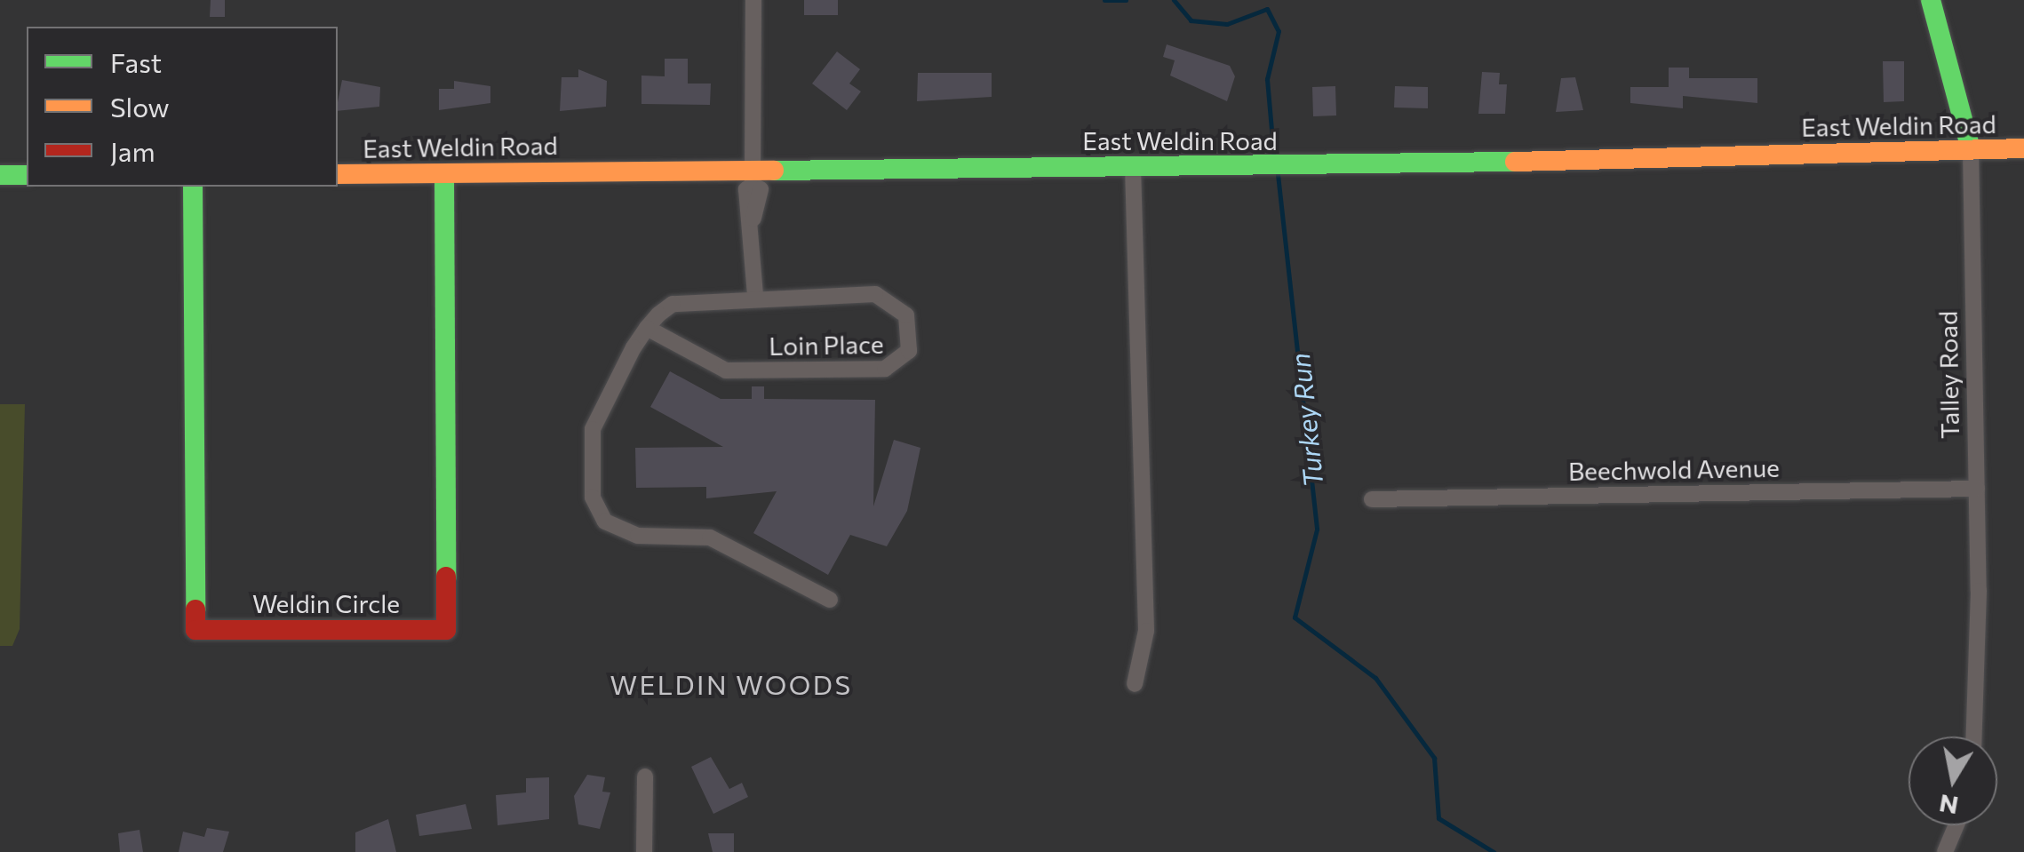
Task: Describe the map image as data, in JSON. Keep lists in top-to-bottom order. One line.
{"streets":{"street":["East Weldin Road","Loin Place","Talley Road","Beechwold Avenue","Weldin Circle"]},"crossings":[["East Weldin Road","Talley Road"],["East Weldin Road","Weldin Circle"],["Talley Road","Beechwold Avenue"]],"districts":["WELDIN WOODS"],"water":["Turkey Run"],"legend":["Fast","Slow","Jam"],"north":"bottom"}
